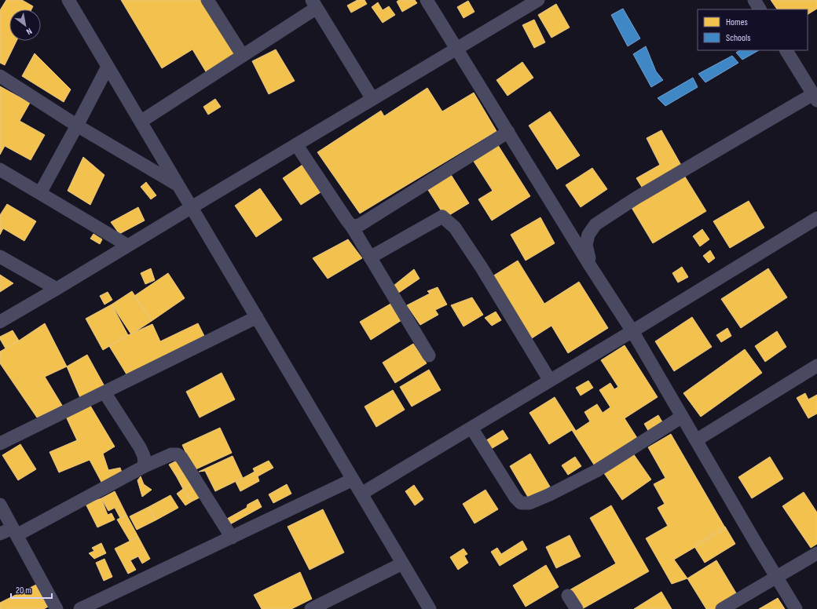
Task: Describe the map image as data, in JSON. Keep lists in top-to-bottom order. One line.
{"legend":["Homes","Schools"],"scale_bar":"20 m","north":"bottom right"}
